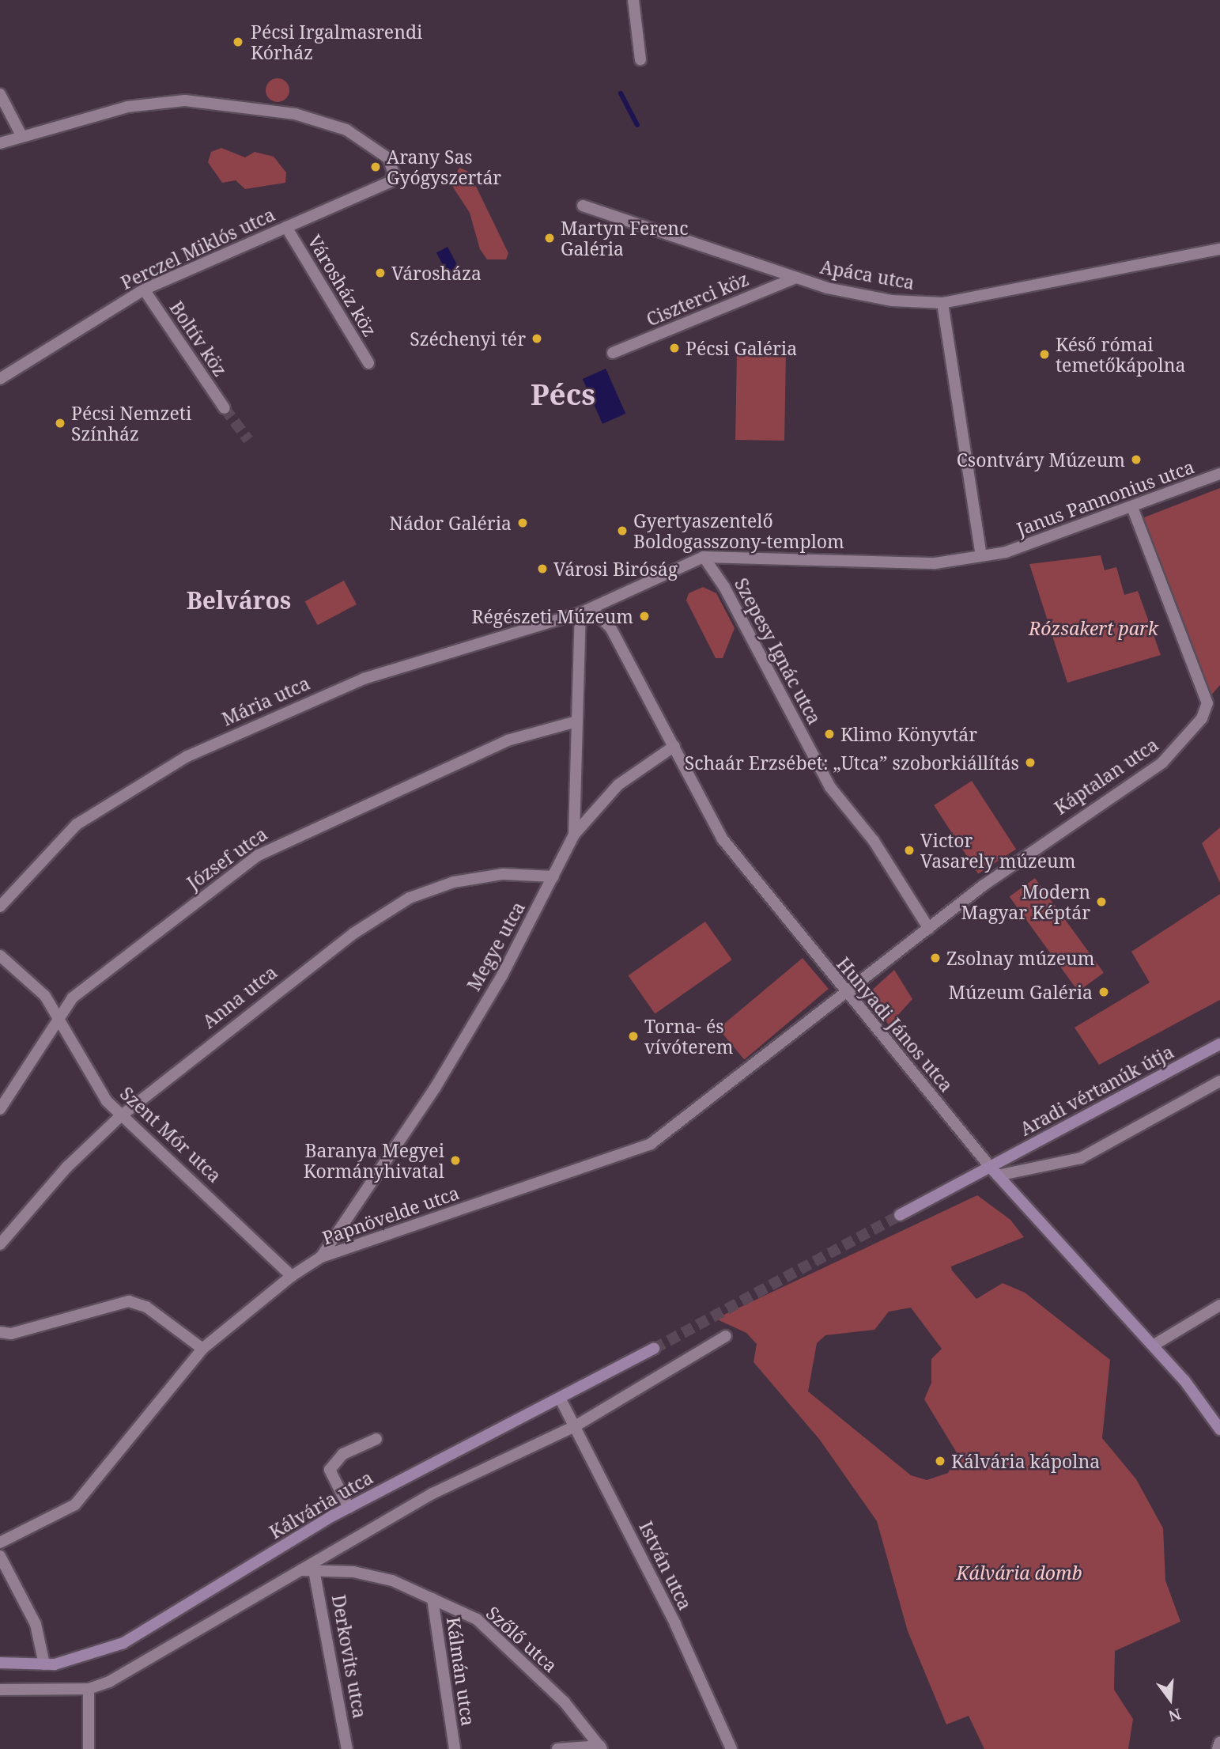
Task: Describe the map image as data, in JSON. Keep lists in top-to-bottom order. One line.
{"streets":{"street":["Perczel Miklós utca","Apáca utca","Városház köz","Ciszterci köz","Boltív köz","Janus Pannonius utca","Szepesy Ignác utca","Mária utca","Káptalan utca","József utca","Megye utca","Anna utca","Hunyadi János utca","Aradi vértanúk útja","Szent Mór utca","Papnövelde utca","Kálvária utca","István utca","Szőlő utca","Derkovits utca","Kálmán utca"]},"crossings":[["Perczel Miklós utca","Városház köz"],["Perczel Miklós utca","Boltív köz"],["Apáca utca","Ciszterci köz"],["Janus Pannonius utca","Szepesy Ignác utca"],["Janus Pannonius utca","Káptalan utca"],["Szepesy Ignác utca","Káptalan utca"],["Mária utca","Megye utca"],["Mária utca","Hunyadi János utca"],["Káptalan utca","Hunyadi János utca"],["Káptalan utca","Papnövelde utca"],["József utca","Megye utca"],["József utca","Szent Mór utca"],["Megye utca","Anna utca"],["Megye utca","Hunyadi János utca"],["Megye utca","Papnövelde utca"],["Anna utca","Szent Mór utca"],["Hunyadi János utca","Aradi vértanúk útja"],["Hunyadi János utca","Papnövelde utca"],["Szent Mór utca","Papnövelde utca"],["Kálvária utca","István utca"],["Szőlő utca","Derkovits utca"],["Szőlő utca","Kálmán utca"]],"districts":["Pécs","Belváros"],"parks":["Rózsakert park","Kálvária domb"],"places":["Pécsi Irgalmasrendi Kórház","Arany Sas Gyógyszertár","Martyn Ferenc Galéria","Városháza","Széchenyi tér","Pécsi Galéria","Késő római temetőkápolna","Pécsi Nemzeti Színház","Csontváry Múzeum","Nádor Galéria","Gyertyaszentelő Boldogasszony-templom","Városi Biróság","Régészeti Múzeum","Klimo Könyvtár","Schaár Erzsébet: „Utca” szoborkiállítás","Victor Vasarely múzeum","Modern Magyar Képtár","Zsolnay múzeum","Múzeum Galéria","Torna- és vívóterem","Baranya Megyei Kormányhivatal","Kálvária kápolna"],"north":"bottom"}
